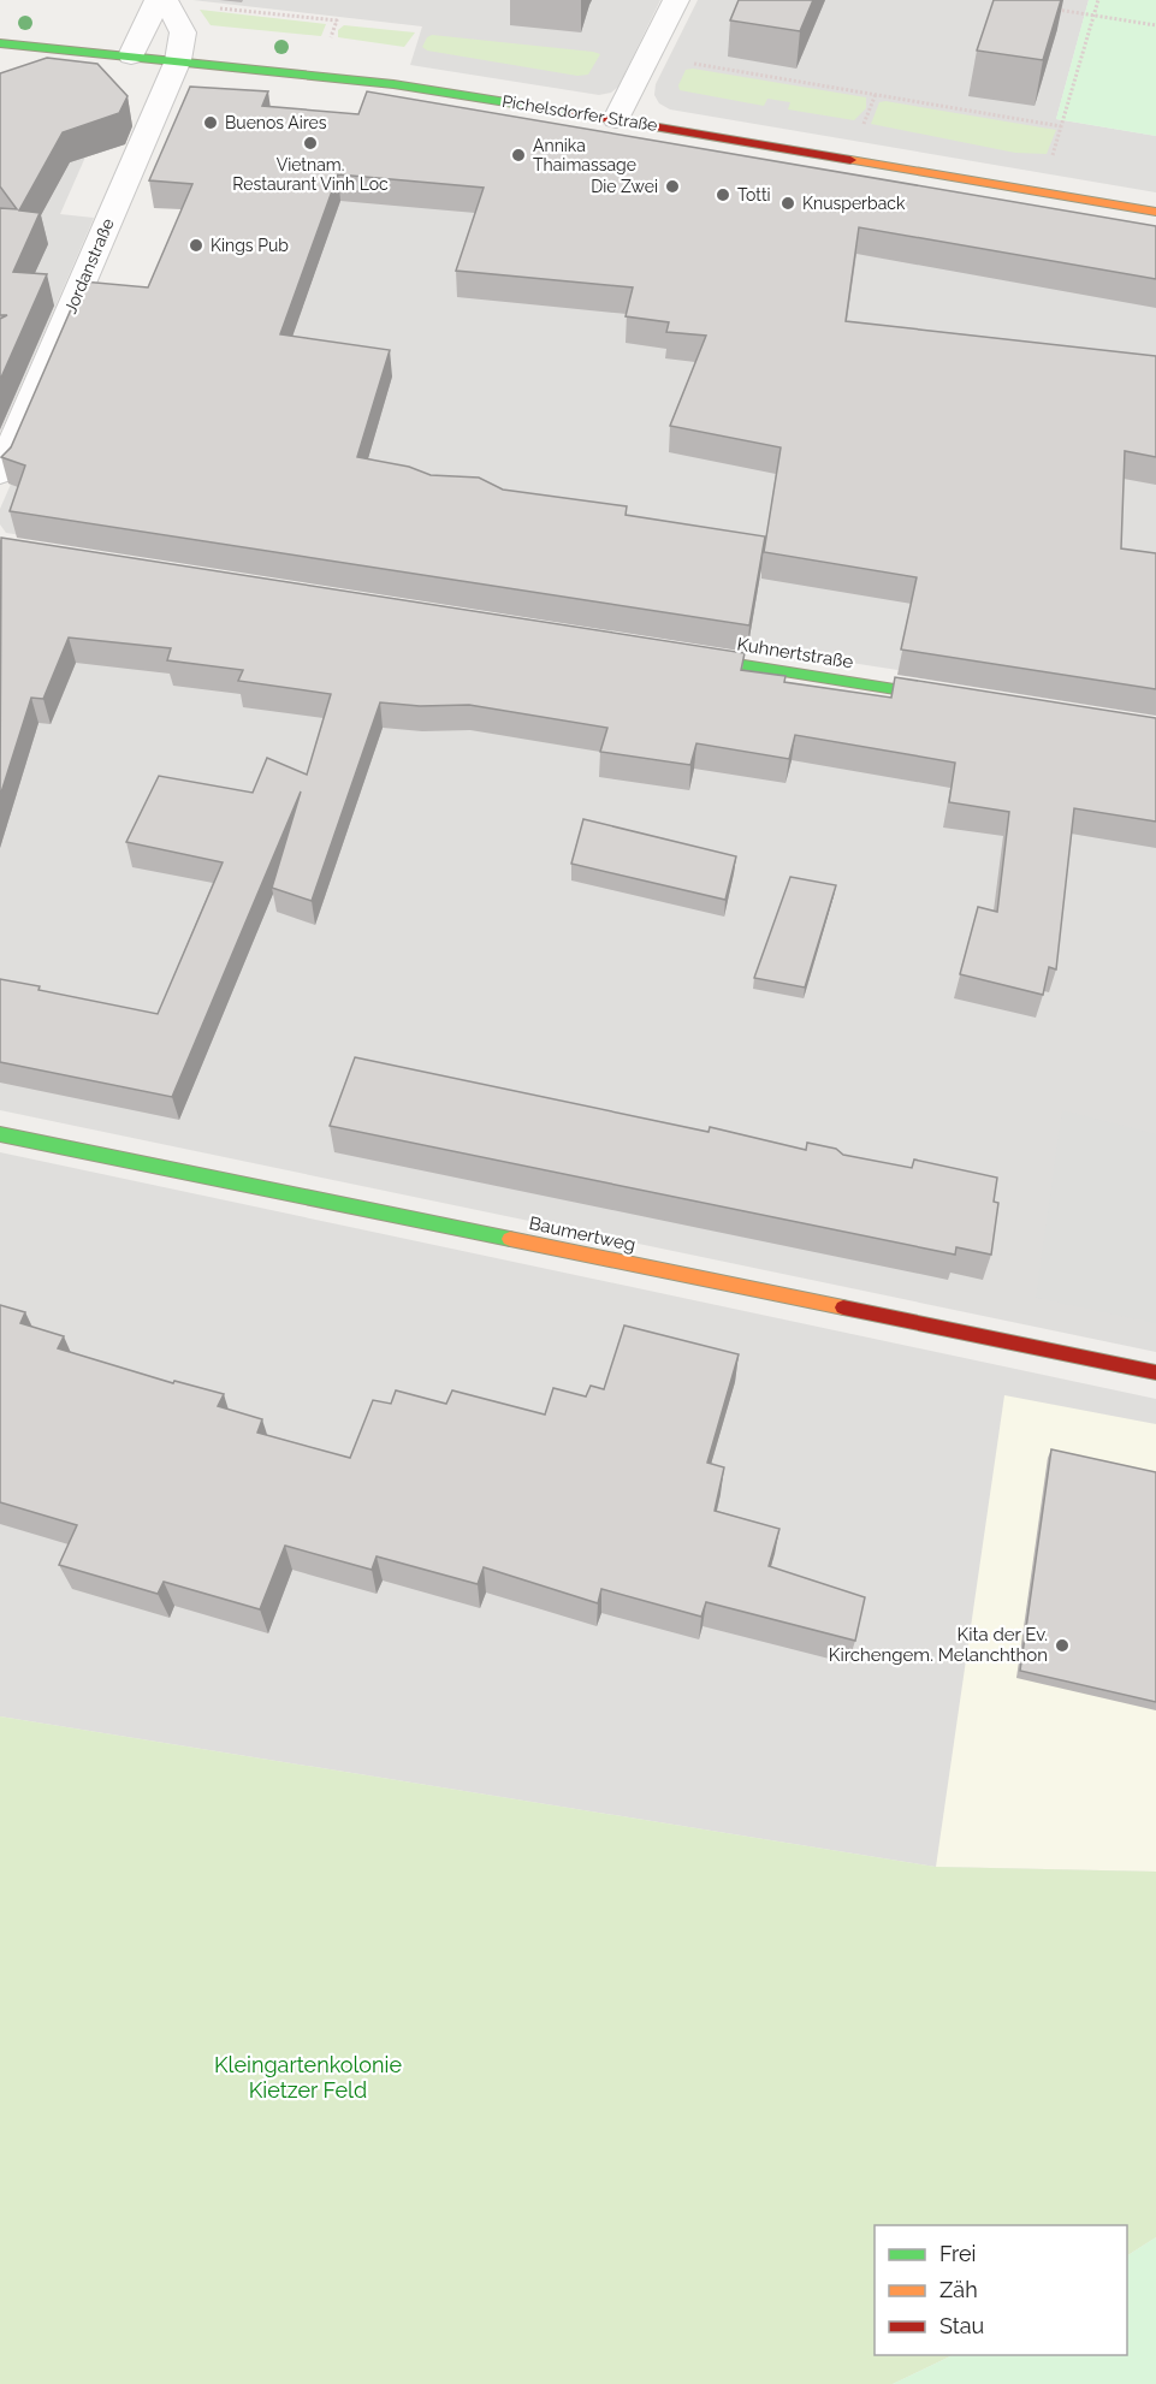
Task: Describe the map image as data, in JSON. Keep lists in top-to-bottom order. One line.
{"streets":{"street":["Pichelsdorfer Straße","Jordanstraße","Kuhnertstraße","Baumertweg"]},"crossings":[["Pichelsdorfer Straße","Jordanstraße"]],"parks":["Kleingartenkolonie Kietzer Feld"],"places":["Buenos Aires","Vietnam. Restaurant Vinh Loc","Annika Thaimassage","Die Zwei","Totti","Knusperback","Kings Pub","Kita der Ev. Kirchengem. Melanchthon"],"legend":["Frei","Zäh","Stau"]}
